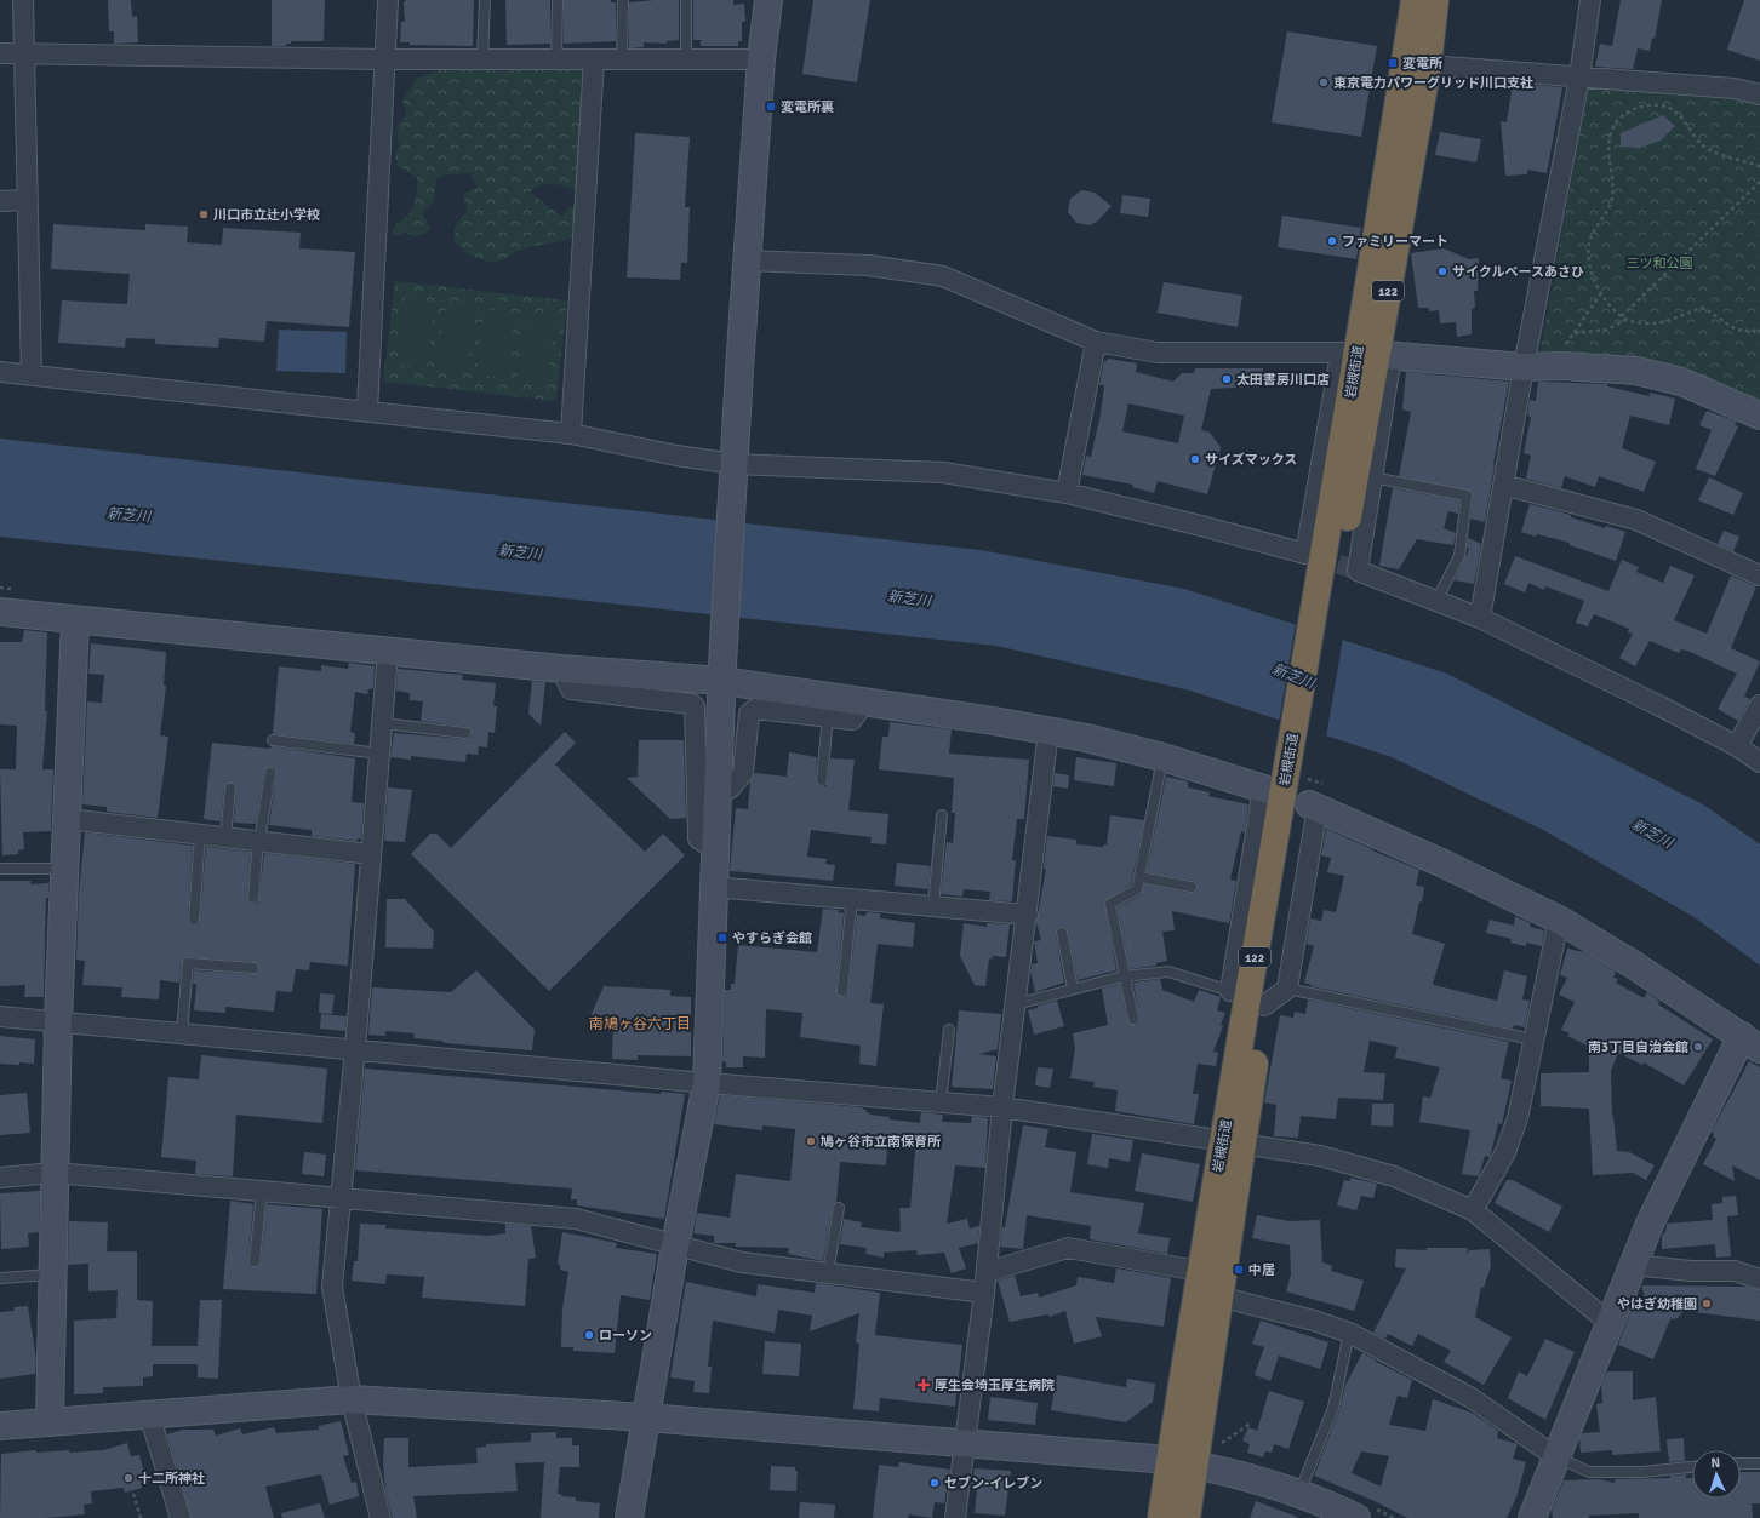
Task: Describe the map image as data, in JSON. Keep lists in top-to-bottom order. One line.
{"streets":{"highway":["122","岩槻街道"]},"districts":["南鳩ヶ谷六丁目"],"water":["新芝川"],"parks":["三ツ和公園"],"places":{"transit":["変電所","変電所裏","やすらぎ会館","中居"],"other":["東京電力パワーグリッド川口支社","川口市立辻小学校","ファミリーマート","サイクルベースあさひ","太田書房川口店","サイズマックス","南3丁目自治会館","鳩ヶ谷市立南保育所","やはぎ幼稚園","ローソン","十二所神社","セブン-イレブン"],"health":["厚生会埼玉厚生病院"]},"north":"top"}
